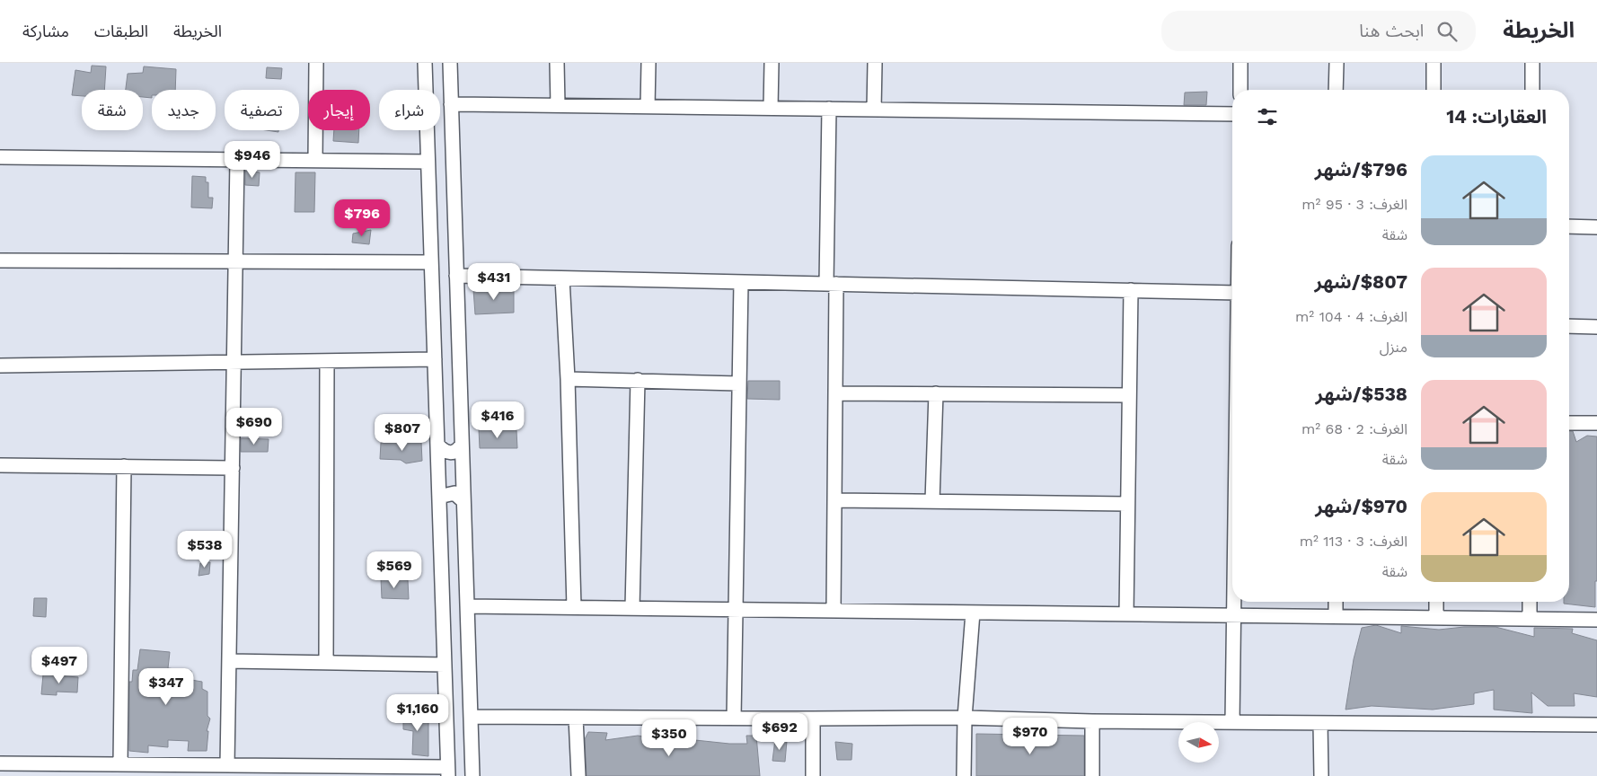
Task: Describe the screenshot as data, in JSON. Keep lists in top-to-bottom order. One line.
{"north":"right","page":{"header":"الخريطة","search":"ابحث هنا","nav":["الخريطة","الطبقات","مشاركة"],"chip":["شراء","إيجار","تصفية","جديد","شقة"],"heading":"العقارات: 14","price":["$946","$796","$431","$416","$690","$807","$538","$569","$497","$347","$1,160","$692","$970","$350"],"list":[{"name":"$796/شهر","note":"الغرف: 3 · 95 m² · شقة"},{"name":"$807/شهر","note":"الغرف: 4 · 104 m² · منزل"},{"name":"$538/شهر","note":"الغرف: 2 · 68 m² · شقة"},{"name":"$970/شهر","note":"الغرف: 3 · 113 m² · شقة"}]}}
